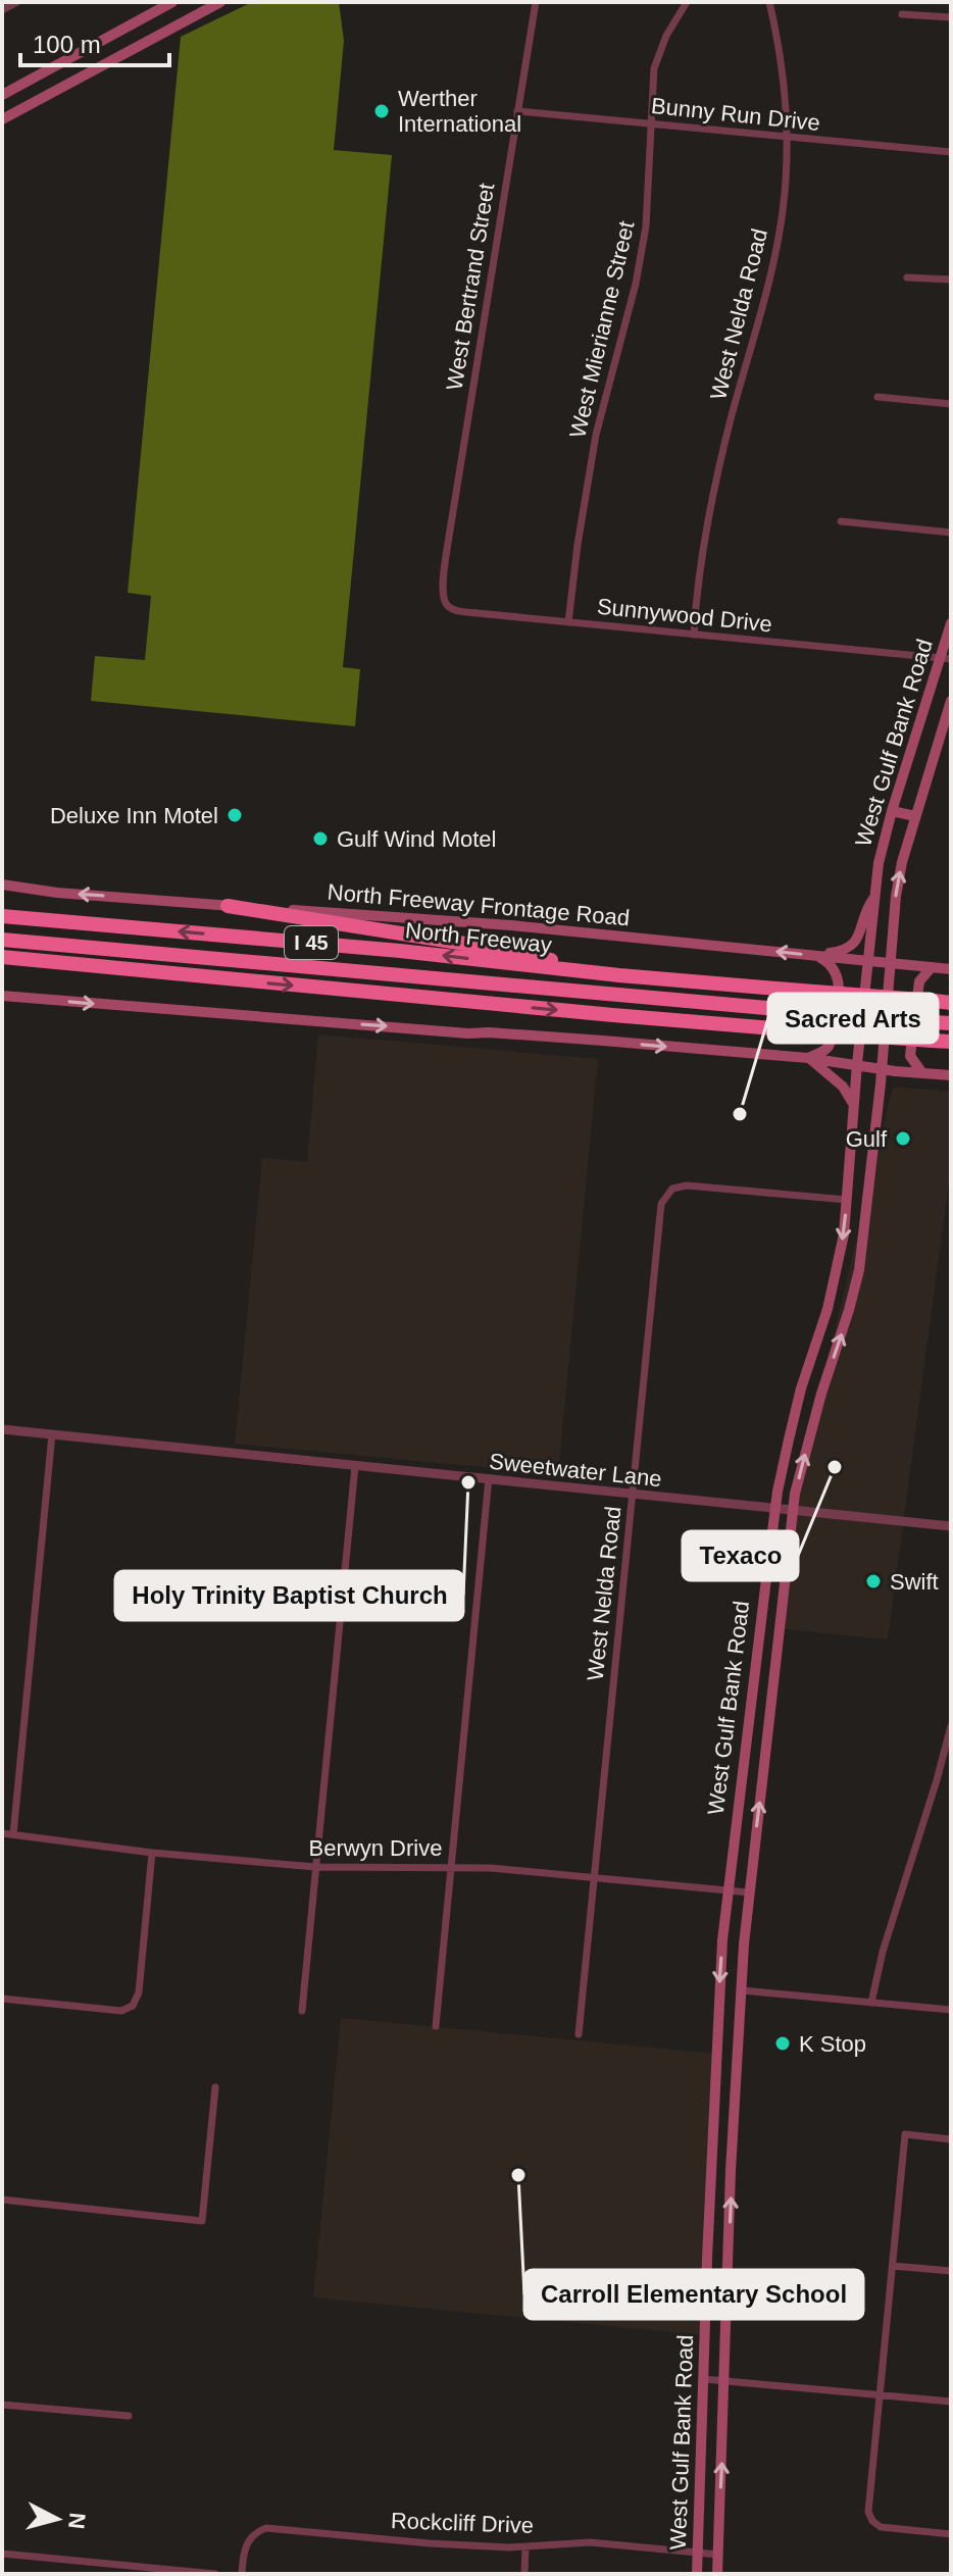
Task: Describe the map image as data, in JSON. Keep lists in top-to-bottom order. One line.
{"streets":{"highway":["North Freeway","I 45"],"main road":["West Gulf Bank Road","North Freeway Frontage Road"],"street":["Bunny Run Drive","West Bertrand Street","West Nelda Road","West Mierianne Street","Sunnywood Drive","Sweetwater Lane","Berwyn Drive","Rockcliff Drive"]},"crossings":[["Bunny Run Drive","West Bertrand Street"],["Bunny Run Drive","West Nelda Road"],["Bunny Run Drive","West Mierianne Street"],["West Bertrand Street","Sunnywood Drive"],["West Nelda Road","Sunnywood Drive"],["West Nelda Road","West Gulf Bank Road"],["West Nelda Road","Sweetwater Lane"],["West Nelda Road","Berwyn Drive"],["West Mierianne Street","Sunnywood Drive"],["Sunnywood Drive","West Gulf Bank Road"],["West Gulf Bank Road","North Freeway Frontage Road"],["West Gulf Bank Road","Sweetwater Lane"],["West Gulf Bank Road","Berwyn Drive"],["West Gulf Bank Road","Rockcliff Drive"]],"one_way":["North Freeway Frontage Road"],"places":["Werther International","Deluxe Inn Motel","Gulf Wind Motel","Sacred Arts","Gulf","Texaco","Holy Trinity Baptist Church","Swift","K Stop","Carroll Elementary School"],"scale_bar":"100 m","north":"right"}
